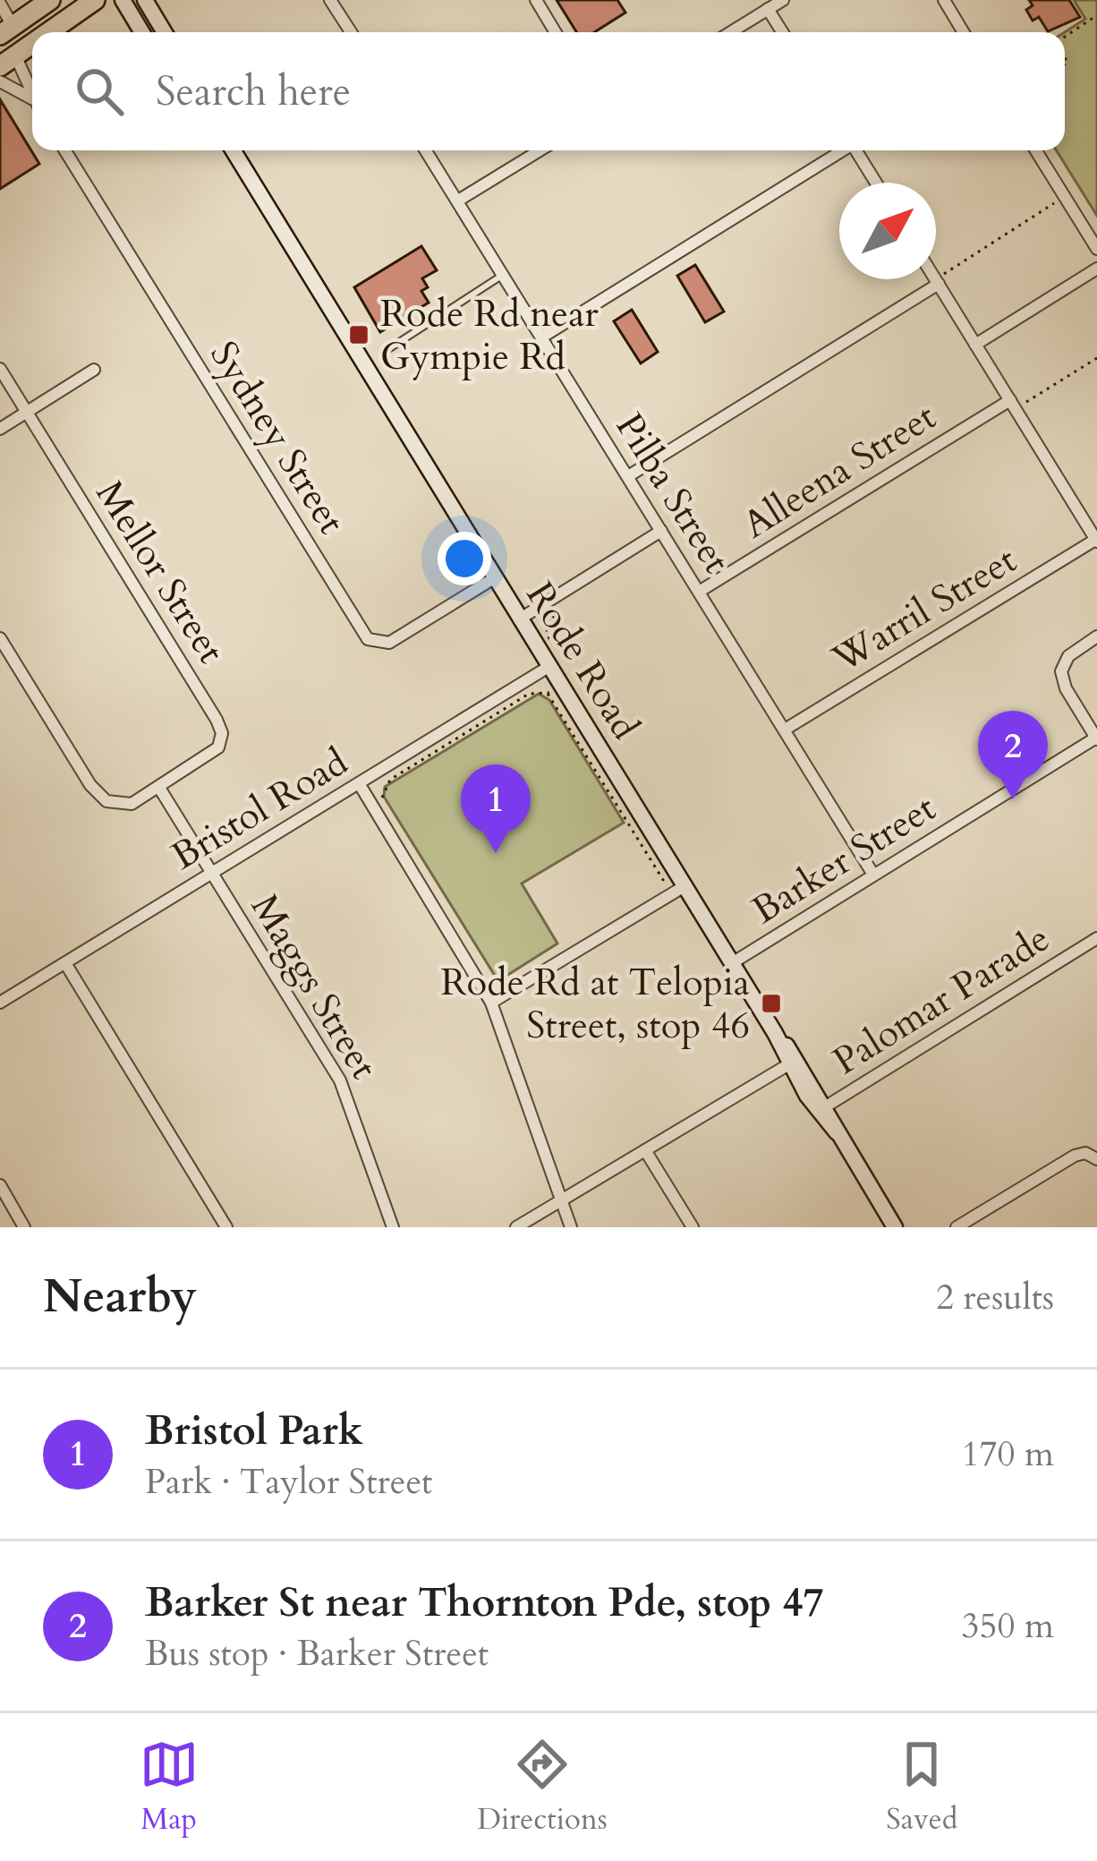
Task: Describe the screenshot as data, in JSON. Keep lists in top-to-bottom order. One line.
{"streets":{"main road":["Rode Road"],"street":["Sydney Street","Alleena Street","Pilba Street","Mellor Street","Warril Street","Bristol Road","Barker Street","Maggs Street","Palomar Parade"]},"crossings":[["Sydney Street","Rode Road"],["Alleena Street","Pilba Street"],["Pilba Street","Warril Street"],["Pilba Street","Barker Street"],["Mellor Street","Maggs Street"],["Rode Road","Bristol Road"],["Rode Road","Barker Street"],["Rode Road","Palomar Parade"],["Bristol Road","Maggs Street"]],"places":{"transit":["Rode Rd near Gympie Rd","Rode Rd at Telopia Street, stop 46"]},"north":"top right","page":{"search":"Search here","pins":["2","1"],"heading":["Nearby","2 results"],"list":[{"mark":"1","name":"Bristol Park","note":"Park · Taylor Street","value":"170 m"},{"mark":"2","name":"Barker St near Thornton Pde, stop 47","note":"Bus stop · Barker Street","value":"350 m"}],"nav":["Map","Directions","Saved"]}}
